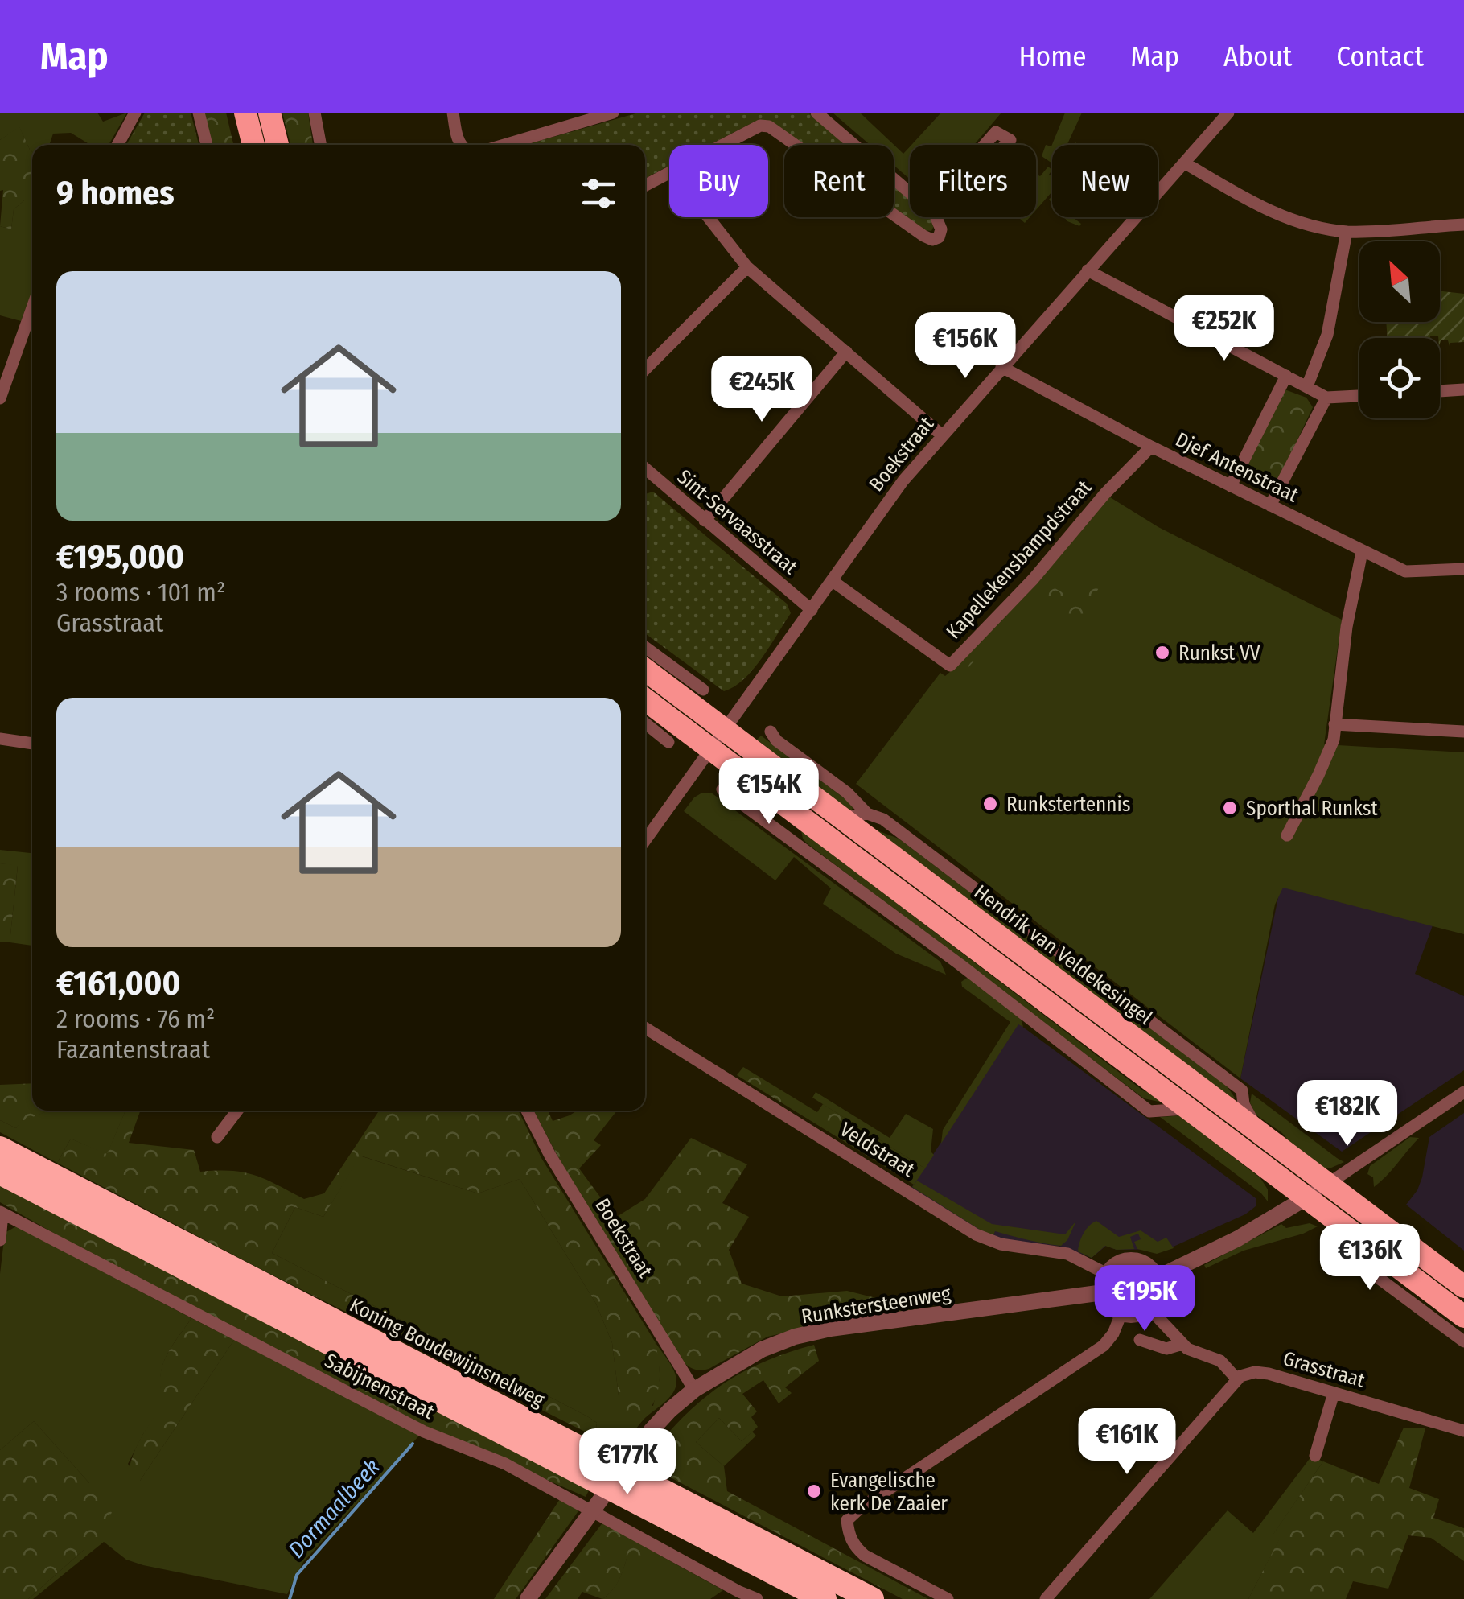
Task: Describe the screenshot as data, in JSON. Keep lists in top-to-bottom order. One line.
{"streets":{"highway":["Hendrik van Veldekesingel","Koning Boudewijnsnelweg"],"street":["Boekstraat","Djef Antenstraat","Sint-Servaasstraat","Kapellekensbampdstraat","Veldstraat","Runkstersteenweg","Grasstraat","Sabijnenstraat"]},"crossings":[["Boekstraat","Djef Antenstraat"],["Boekstraat","Sint-Servaasstraat"],["Boekstraat","Kapellekensbampdstraat"],["Boekstraat","Hendrik van Veldekesingel"],["Boekstraat","Runkstersteenweg"],["Djef Antenstraat","Kapellekensbampdstraat"],["Veldstraat","Runkstersteenweg"]],"water":["Dormaalbeek"],"places":["Runkst VV","Runkstertennis","Sporthal Runkst","Evangelische kerk De Zaaier"],"north":"top left","page":{"header":"Map","nav":["Home","Map","About","Contact"],"chip":["Buy","Rent","Filters","New"],"heading":"9 homes","list":[{"name":"€195,000","note":"3 rooms · 101 m² · Grasstraat"},{"name":"€161,000","note":"2 rooms · 76 m² · Fazantenstraat"}],"price":["€252K","€156K","€245K","€154K","€182K","€136K","€195K","€161K","€177K"]}}
